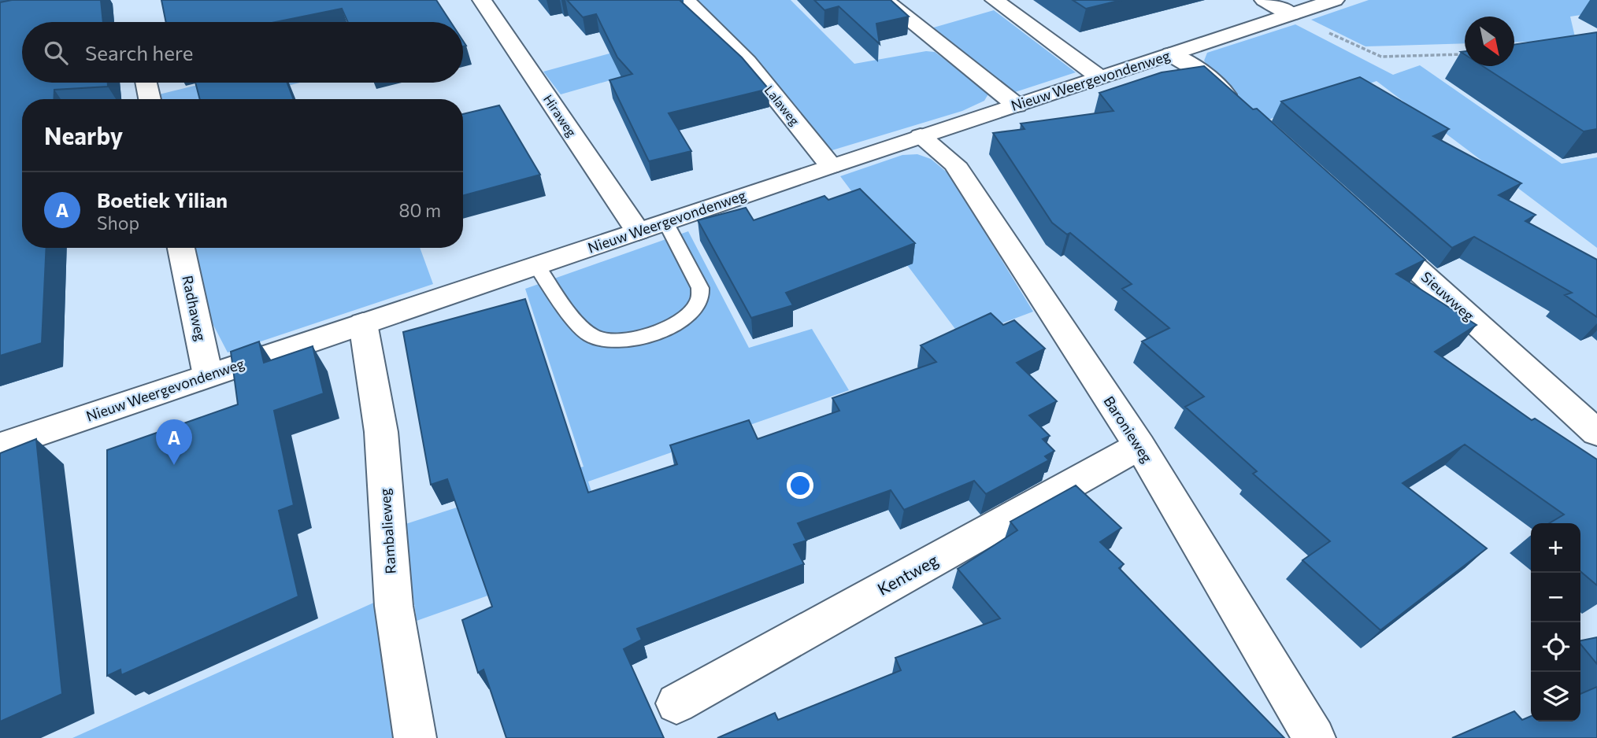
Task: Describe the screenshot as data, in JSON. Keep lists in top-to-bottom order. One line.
{"streets":{"street":["Nieuw Weergevondenweg","Lalaweg","Hiraweg","Sieuwweg","Radhaweg","Baronieweg","Rambalieweg","Kentweg"]},"crossings":[["Nieuw Weergevondenweg","Lalaweg"],["Nieuw Weergevondenweg","Hiraweg"],["Nieuw Weergevondenweg","Radhaweg"],["Nieuw Weergevondenweg","Baronieweg"],["Nieuw Weergevondenweg","Rambalieweg"],["Baronieweg","Kentweg"]],"north":"bottom right","page":{"search":"Search here","heading":"Nearby","list":[{"mark":"A","name":"Boetiek Yilian","note":"Shop","value":"80 m"}],"pins":"A","map_buttons":["+","−"]}}
